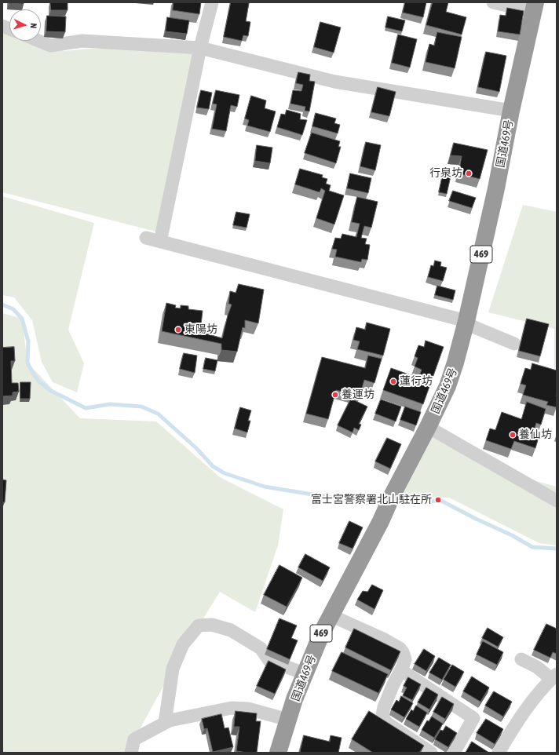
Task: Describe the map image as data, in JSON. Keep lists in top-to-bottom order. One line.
{"streets":{"highway":["国道469号","469"]},"places":["行泉坊","東陽坊","蓮行坊","養運坊","養仙坊","富士宮警察署北山駐在所"],"north":"right"}
